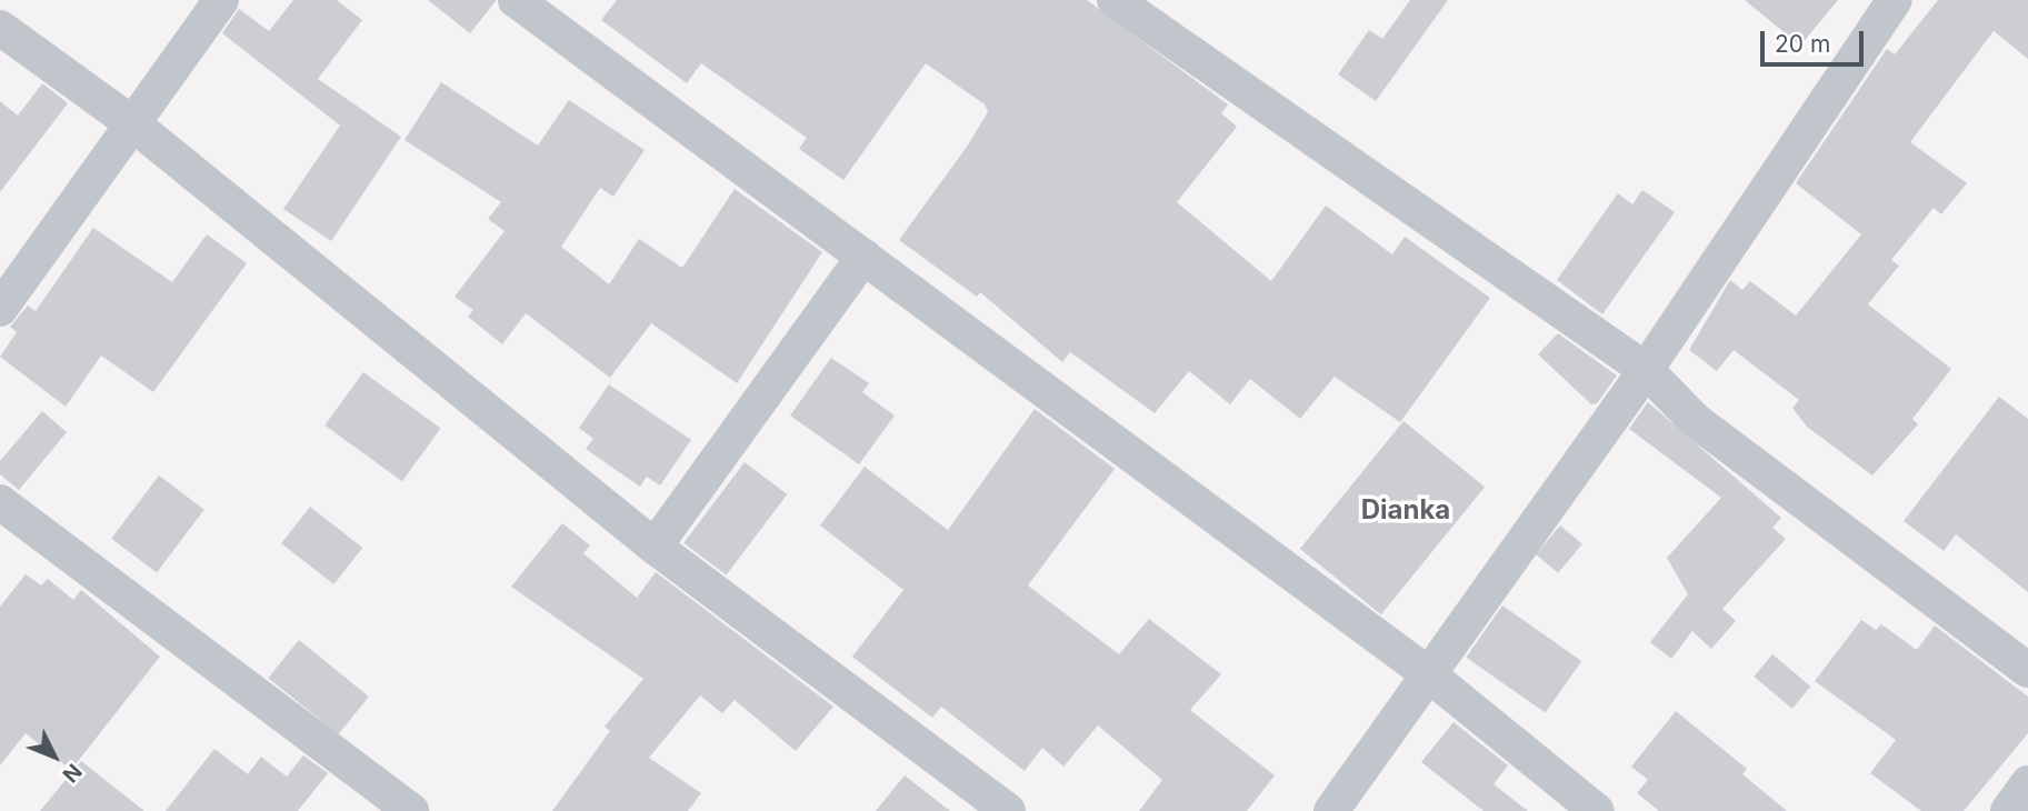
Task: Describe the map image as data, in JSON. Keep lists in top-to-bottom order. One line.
{"districts":["Dianka"],"scale_bar":"20 m","north":"bottom right"}
